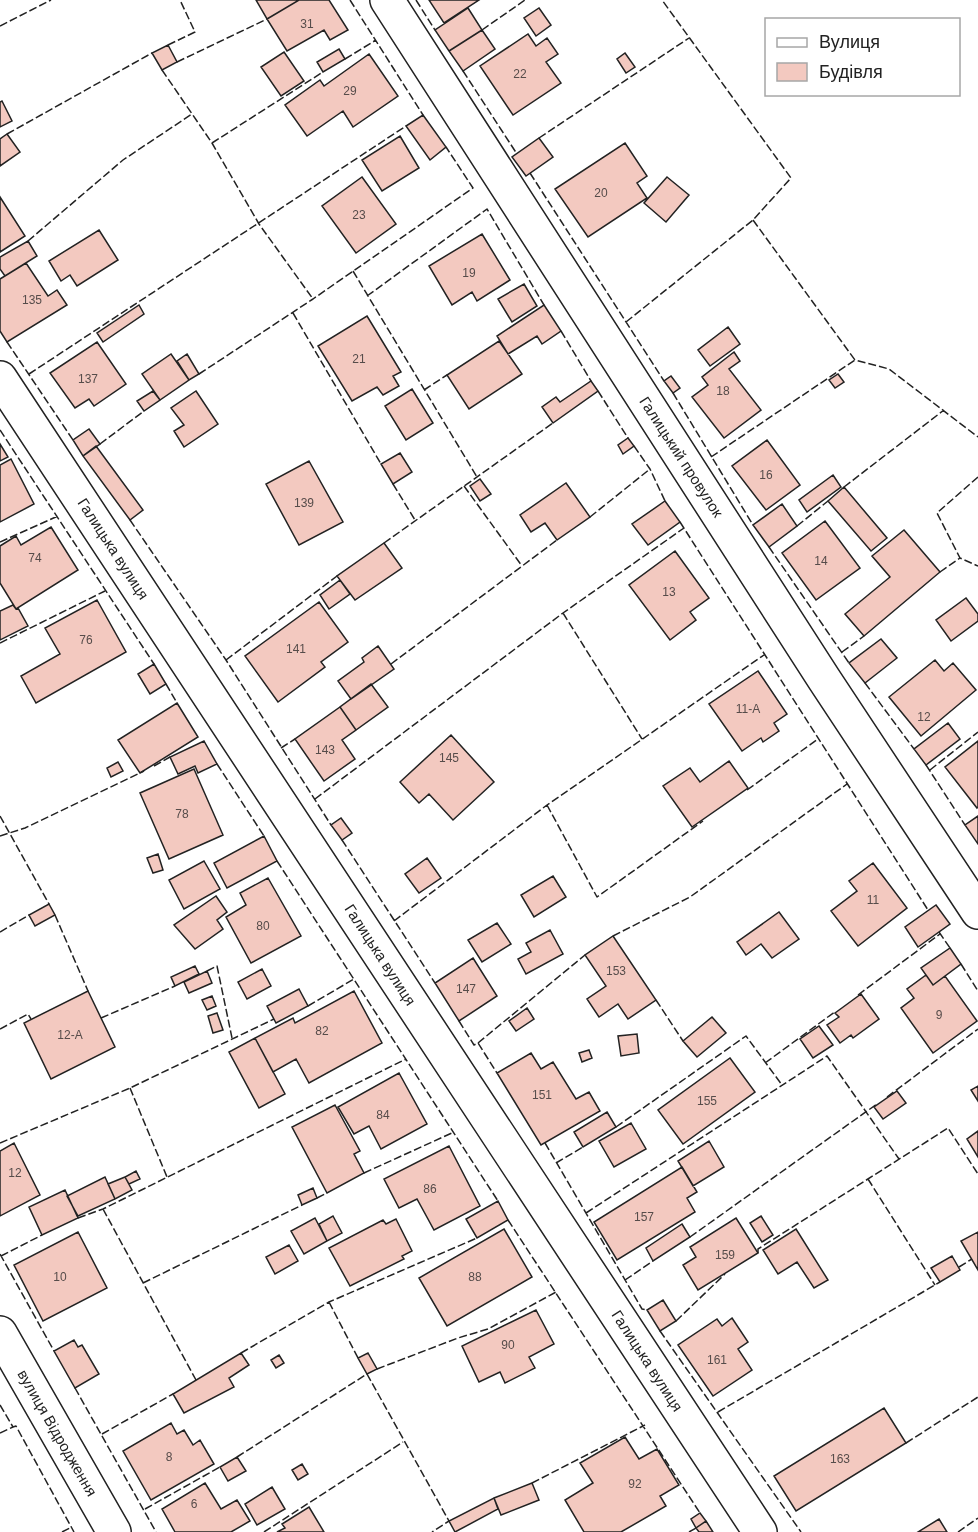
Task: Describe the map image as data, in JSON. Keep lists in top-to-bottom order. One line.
{"streets":{"street":["Галицький провулок","Галицька вулиця","вулиця Відродження"]},"house_numbers":["31","22","29","20","23","19","135","21","137","18","16","139","74","14","13","76","141","11-А","12","143","145","78","11","80","153","147","9","82","12-А","151","155","84","12","86","157","159","10","88","90","161","8","163","92","6"],"legend":["Вулиця","Будівля"]}
